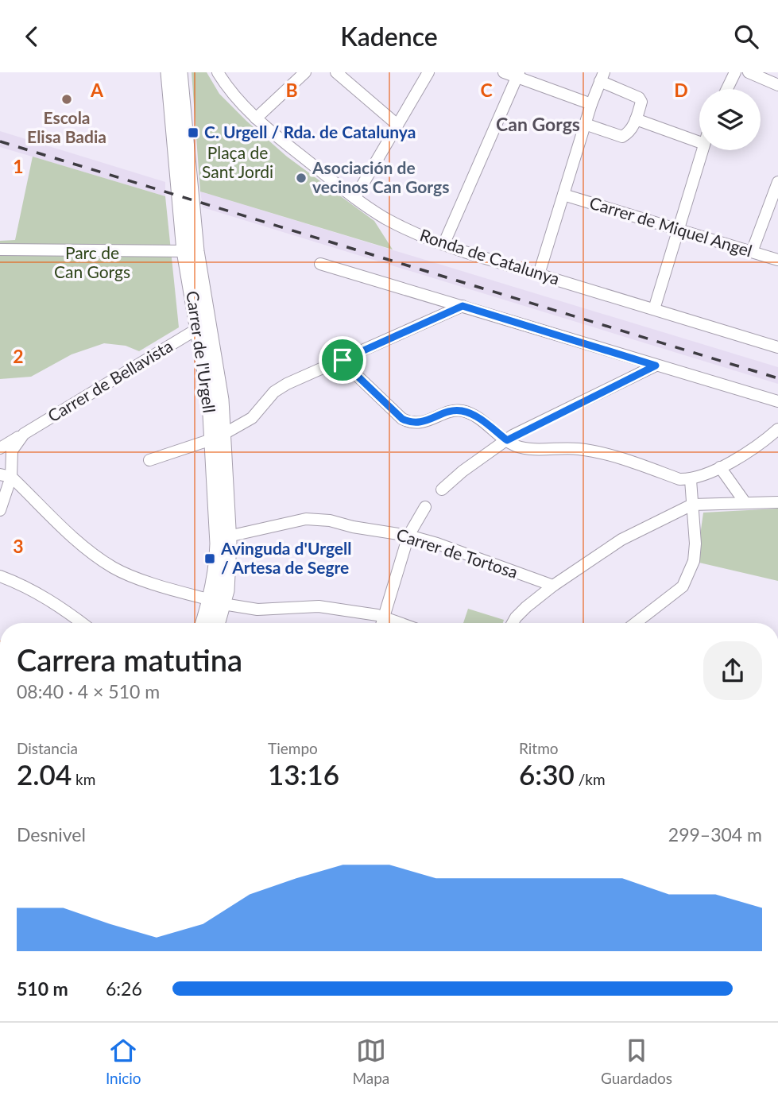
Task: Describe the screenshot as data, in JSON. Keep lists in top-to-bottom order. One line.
{"streets":{"street":["Carrer de Miquel Angel","Ronda de Catalunya","Carrer de l'Urgell","Carrer de Bellavista","Carrer de Tortosa"]},"crossings":[["Carrer de l'Urgell","Carrer de Bellavista"],["Carrer de l'Urgell","Carrer de Tortosa"]],"districts":["Can Gorgs"],"parks":["Plaça de Sant Jordi","Parc de Can Gorgs"],"places":{"other":["Escola Elisa Badia","Asociación de vecinos Can Gorgs"],"transit":["C. Urgell / Rda. de Catalunya","Avinguda d'Urgell / Artesa de Segre"]},"page":{"header":"Kadence","heading":["Carrera matutina","08:40 · 4 × 510 m"],"stats":[["Distancia","2.04 km"],["Tiempo","13:16"],["Ritmo","6:30 /km"]],"chart":["Desnivel","299–304 m"],"list":[{"name":"510 m","note":"6:26"}],"tabs":["Inicio","Mapa","Guardados"]},"grid":{"columns":["A","B","C","D"],"rows":["1","2","3"]}}
